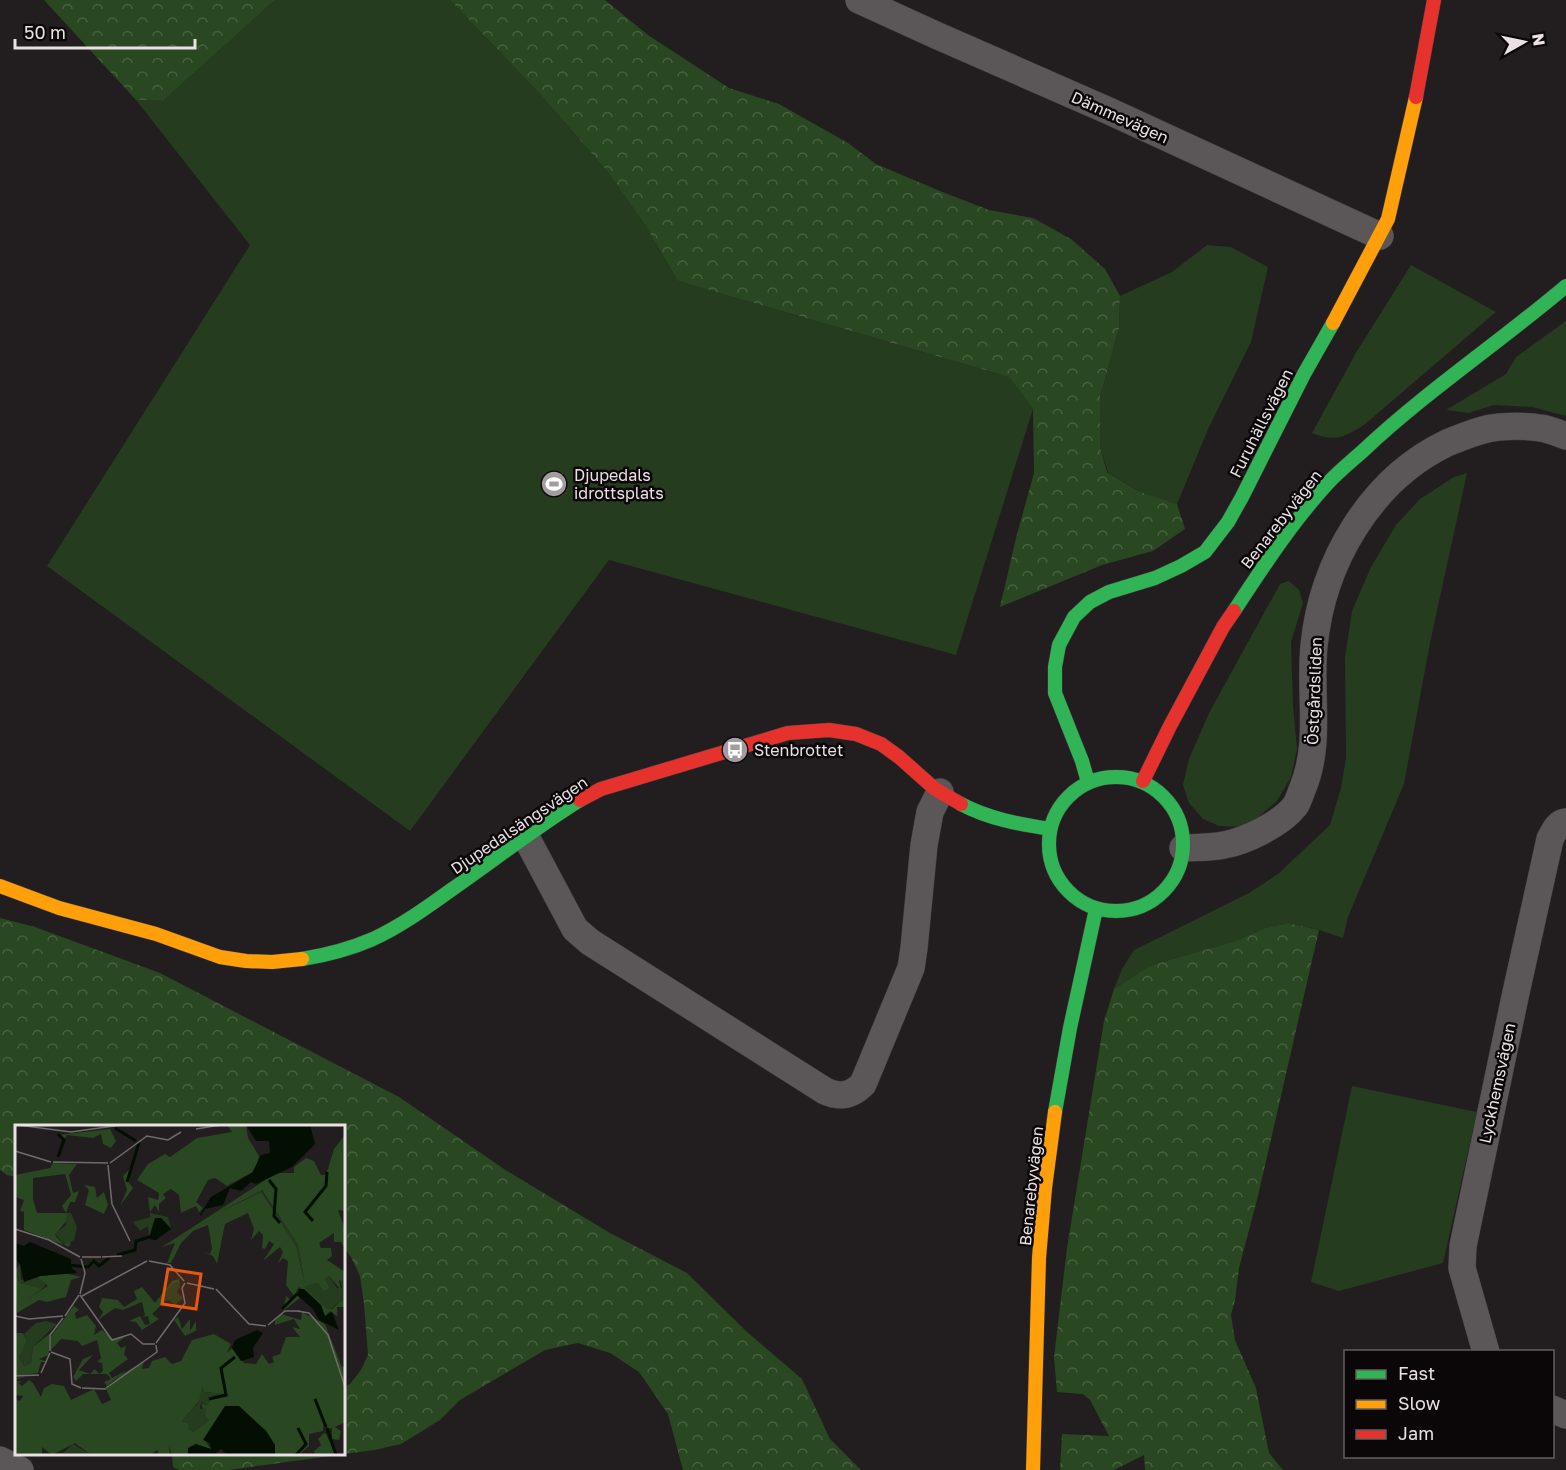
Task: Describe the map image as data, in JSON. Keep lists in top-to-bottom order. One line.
{"streets":{"street":["Dämmevägen","Furuhällsvägen","Benarebyvägen","Östgårdsliden","Djupedalsängsvägen","Lyckhemsvägen"]},"crossings":[["Dämmevägen","Furuhällsvägen"],["Furuhällsvägen","Benarebyvägen"],["Furuhällsvägen","Östgårdsliden"],["Furuhällsvägen","Djupedalsängsvägen"],["Benarebyvägen","Östgårdsliden"],["Benarebyvägen","Djupedalsängsvägen"],["Östgårdsliden","Djupedalsängsvägen"]],"places":{"sports":["Djupedals idrottsplats"],"bus stop":["Stenbrottet"]},"legend":["Fast","Slow","Jam"],"scale_bar":"50 m","north":"right"}
